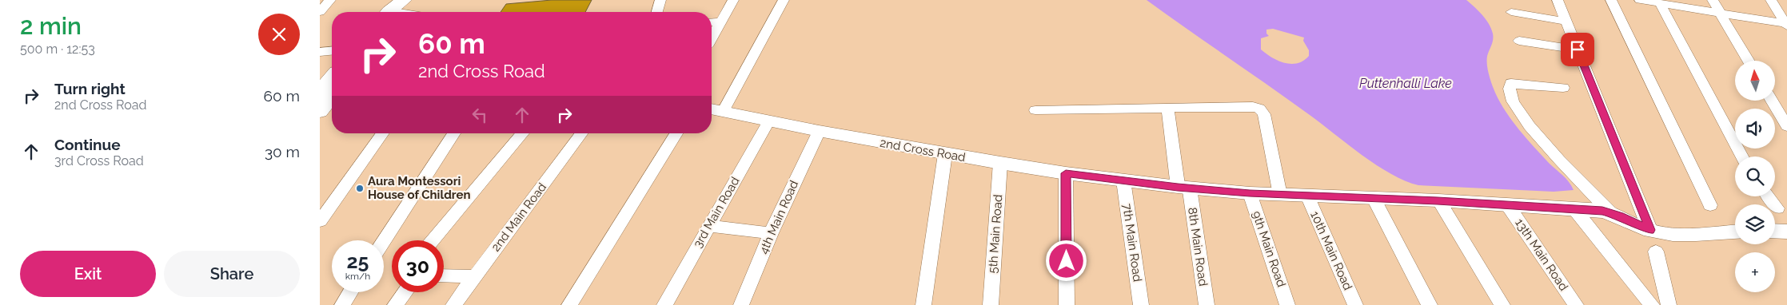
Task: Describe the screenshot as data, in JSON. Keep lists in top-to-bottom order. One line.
{"streets":{"street":["2nd Cross Road","3rd Main Road","2nd Main Road","4th Main Road","5th Main Road","7th Main Road","8th Main Road","9th Main Road","10th Main Road","13th Main Road"]},"crossings":[["2nd Cross Road","3rd Main Road"],["2nd Cross Road","4th Main Road"],["2nd Cross Road","5th Main Road"],["2nd Cross Road","7th Main Road"],["2nd Cross Road","8th Main Road"],["2nd Cross Road","9th Main Road"],["2nd Cross Road","10th Main Road"],["2nd Cross Road","13th Main Road"]],"water":["Puttenhalli Lake"],"places":["Aura Montessori House of Children"],"north":"top","page":{"heading":["2 min","500 m · 12:53"],"turn":["60 m","2nd Cross Road"],"map_buttons":"+","list":[{"name":"Turn right","note":"2nd Cross Road","value":"60 m"},{"name":"Continue","note":"3rd Cross Road","value":"30 m"}],"speed":"25 km/h","limit":"30","buttons":["Exit","Share"]}}
